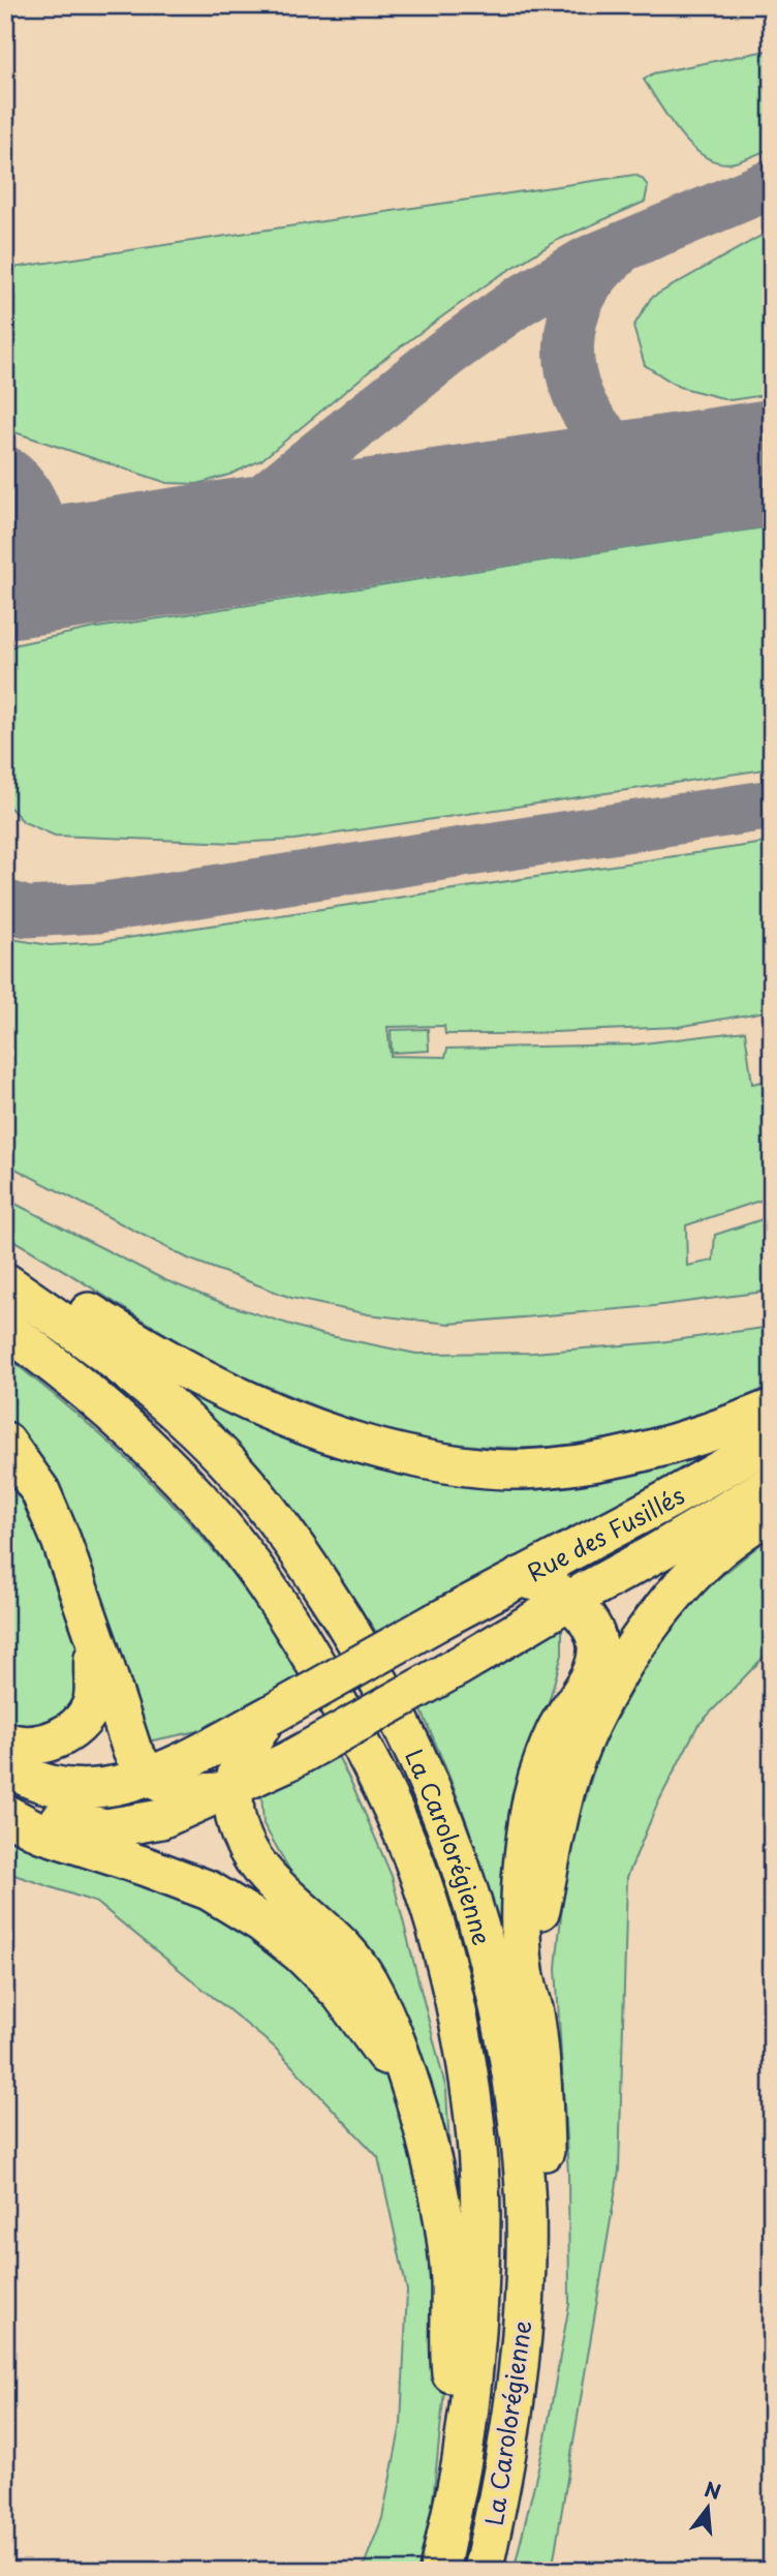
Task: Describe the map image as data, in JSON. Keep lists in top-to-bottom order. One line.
{"streets":{"highway":["Rue des Fusillés","La Carolorégienne"]},"north":"top"}
